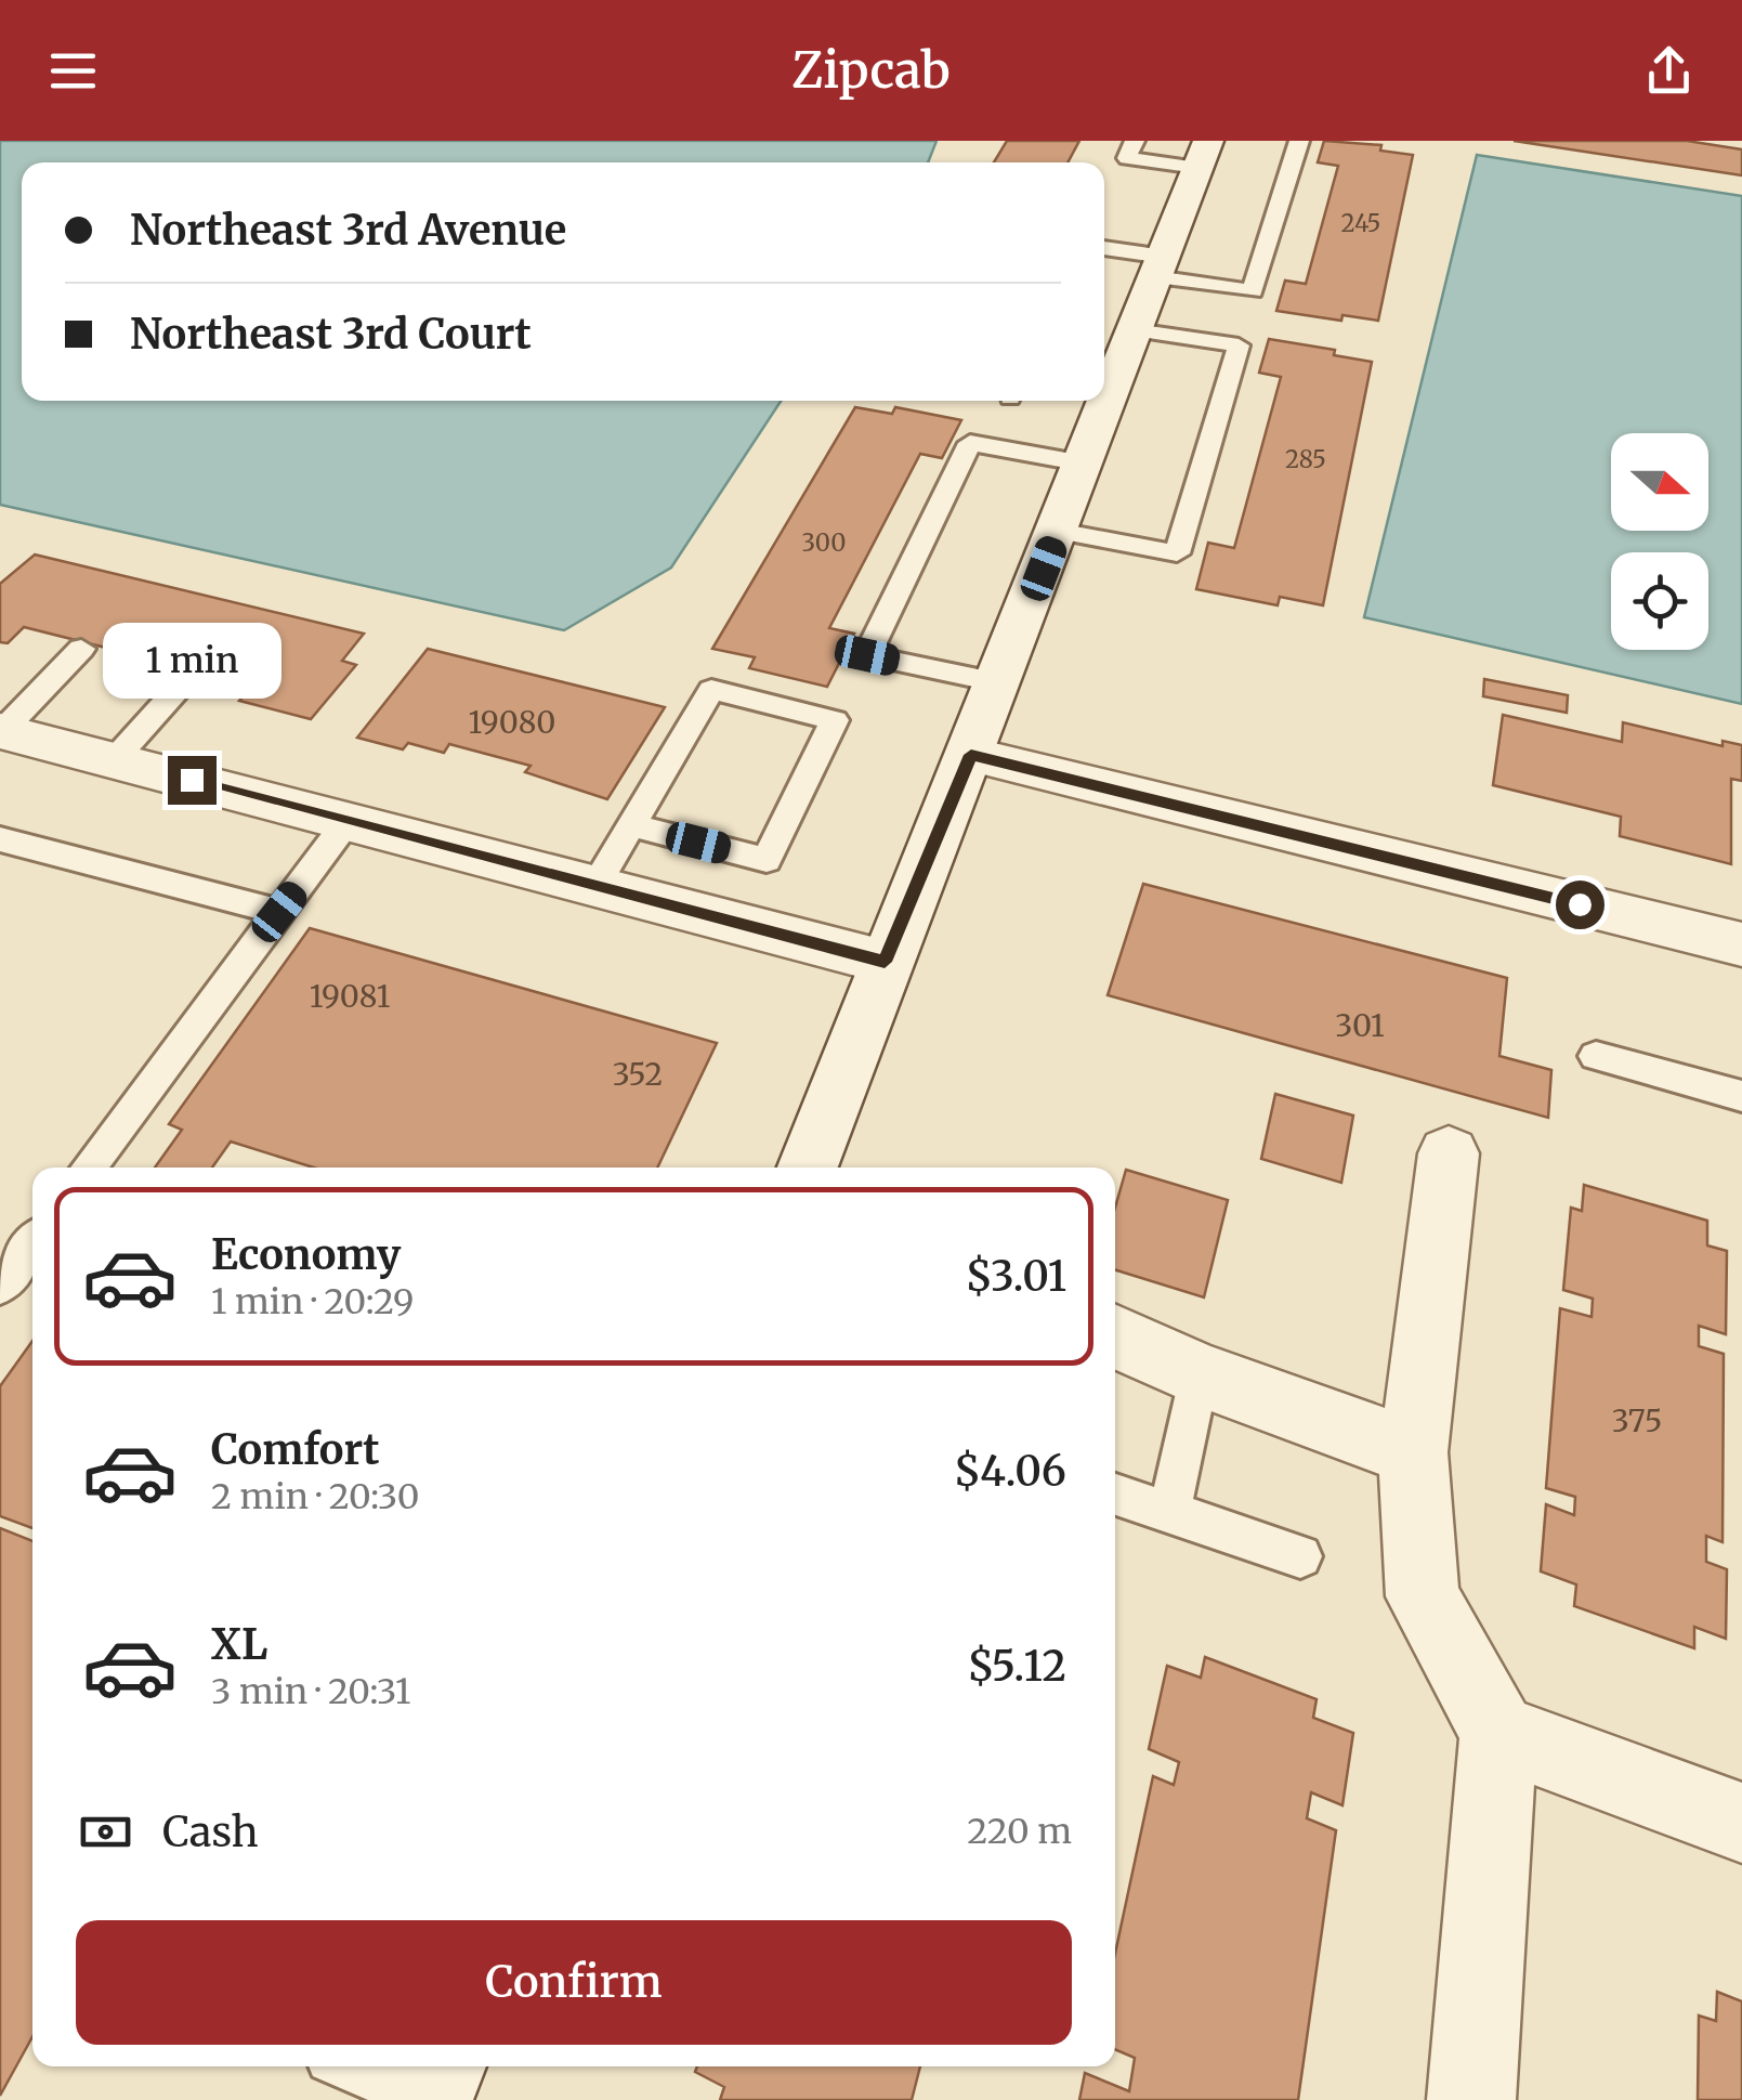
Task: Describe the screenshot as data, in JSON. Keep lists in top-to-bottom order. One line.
{"house_numbers":["245","285","300","19080","19081","301","352","375"],"north":"right","page":{"header":"Zipcab","banner":["Northeast 3rd Avenue","Northeast 3rd Court"],"bubble":"1 min","list":[{"name":"Economy","note":"1 min · 20:29","value":"$3.01"},{"name":"Comfort","note":"2 min · 20:30","value":"$4.06"},{"name":"XL","note":"3 min · 20:31","value":"$5.12"}],"pay":["Cash","220 m"],"buttons":"Confirm"}}
